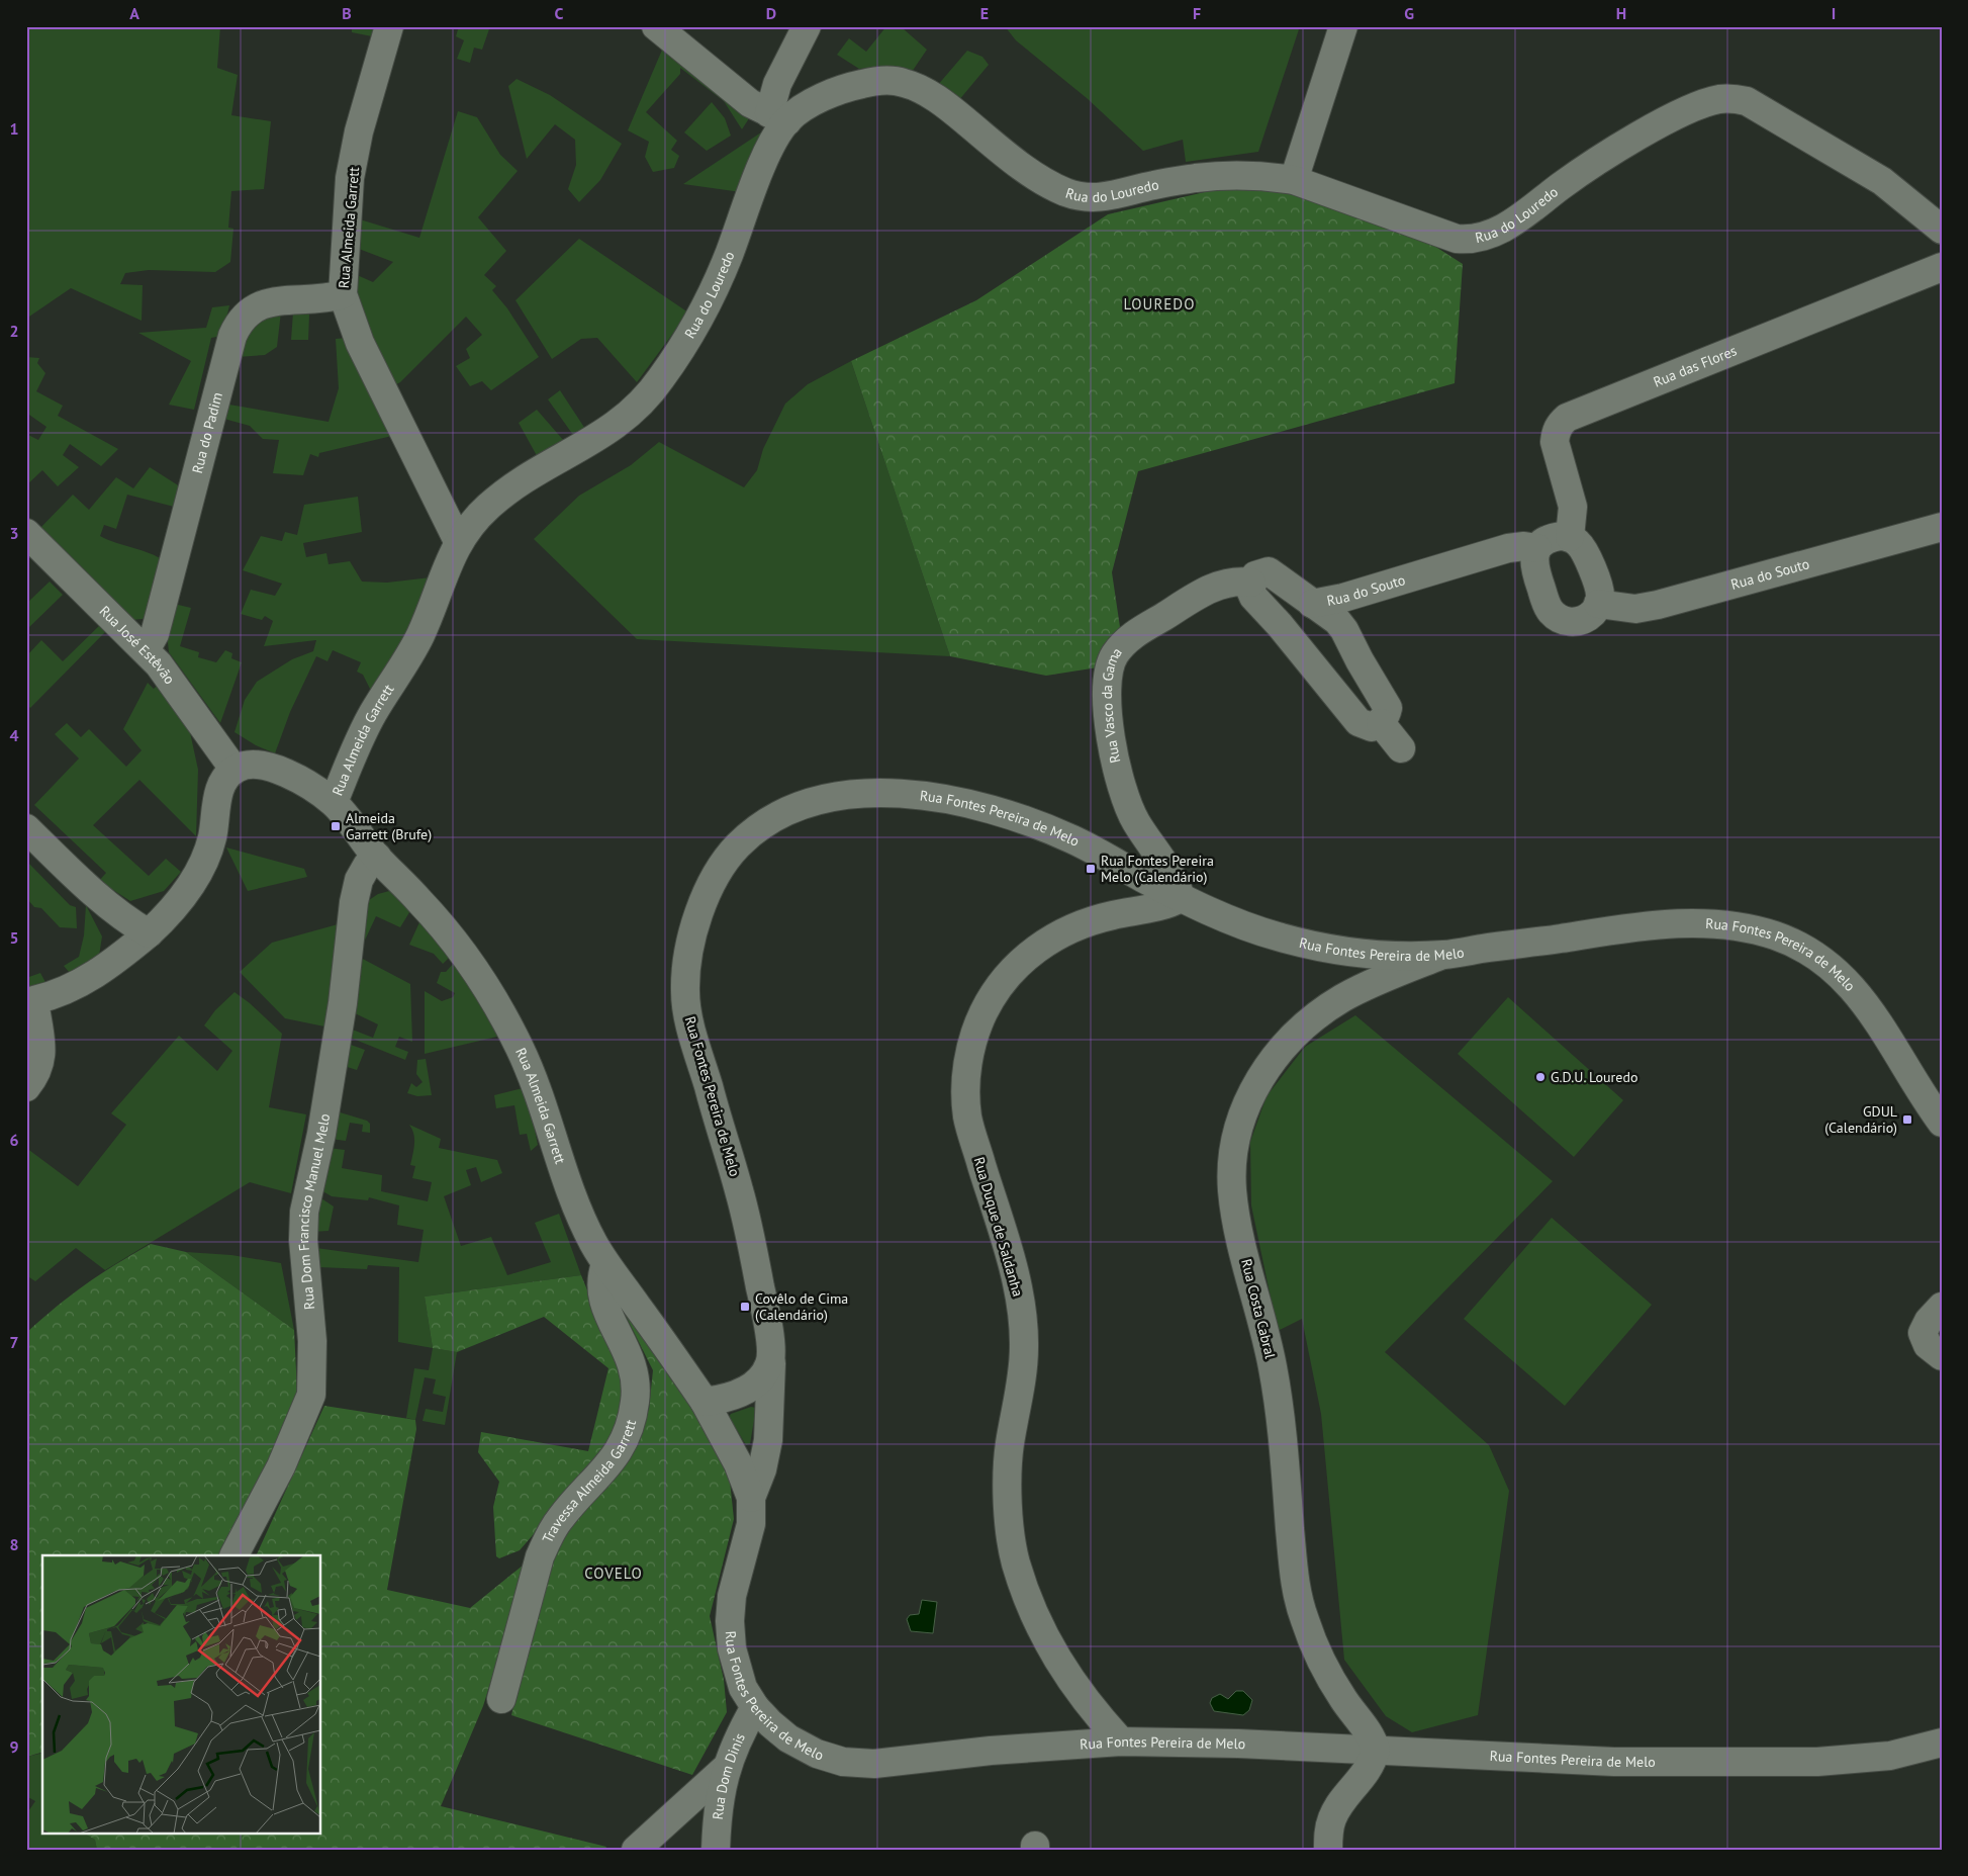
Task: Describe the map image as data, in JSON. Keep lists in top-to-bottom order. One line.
{"streets":{"street":["Rua do Louredo","Rua Almeida Garrett","Rua das Flores","Rua do Padim","Rua do Souto","Rua José Estêvão","Rua Vasco da Gama","Rua Fontes Pereira de Melo","Rua Dom Francisco Manuel Melo","Rua Duque de Saldanha","Rua Costa Cabral","Travessa Almeida Garrett","Rua Dom Dinis"]},"crossings":[["Rua do Louredo","Rua Almeida Garrett"],["Rua Almeida Garrett","Rua do Padim"],["Rua Almeida Garrett","Rua Fontes Pereira de Melo"],["Rua Almeida Garrett","Rua Dom Francisco Manuel Melo"],["Rua Almeida Garrett","Travessa Almeida Garrett"],["Rua das Flores","Rua do Souto"],["Rua do Padim","Rua José Estêvão"],["Rua do Souto","Rua Vasco da Gama"],["Rua Vasco da Gama","Rua Fontes Pereira de Melo"],["Rua Vasco da Gama","Rua Duque de Saldanha"],["Rua Fontes Pereira de Melo","Rua Duque de Saldanha"],["Rua Fontes Pereira de Melo","Rua Costa Cabral"],["Rua Fontes Pereira de Melo","Rua Dom Dinis"]],"districts":["LOUREDO","COVELO"],"places":{"transit":["Almeida Garrett (Brufe)","Rua Fontes Pereira Melo (Calendário)","GDUL (Calendário)","Covêlo de Cima (Calendário)"],"other":["G.D.U. Louredo"]},"grid":{"columns":["A","B","C","D","E","F","G","H","I"],"rows":["1","2","3","4","5","6","7","8","9"]}}
